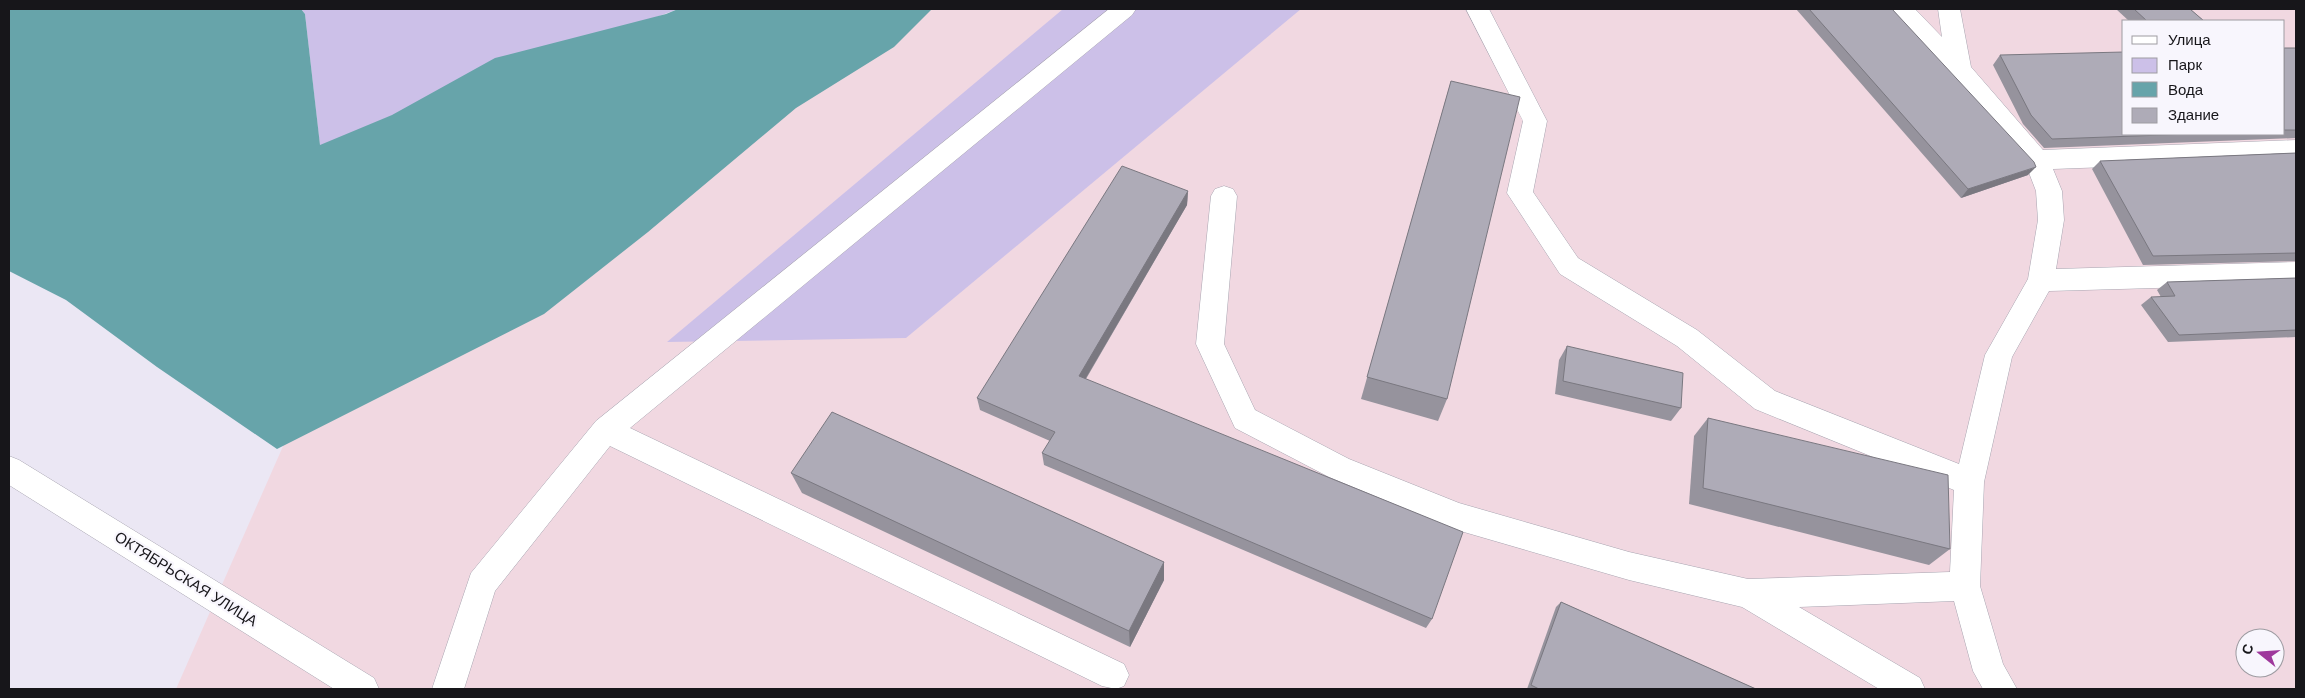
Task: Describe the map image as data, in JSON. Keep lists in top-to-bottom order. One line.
{"streets":{"street":["ОКТЯБРЬСКАЯ УЛИЦА"]},"legend":["Улица","Парк","Вода","Здание"],"north":"left"}
